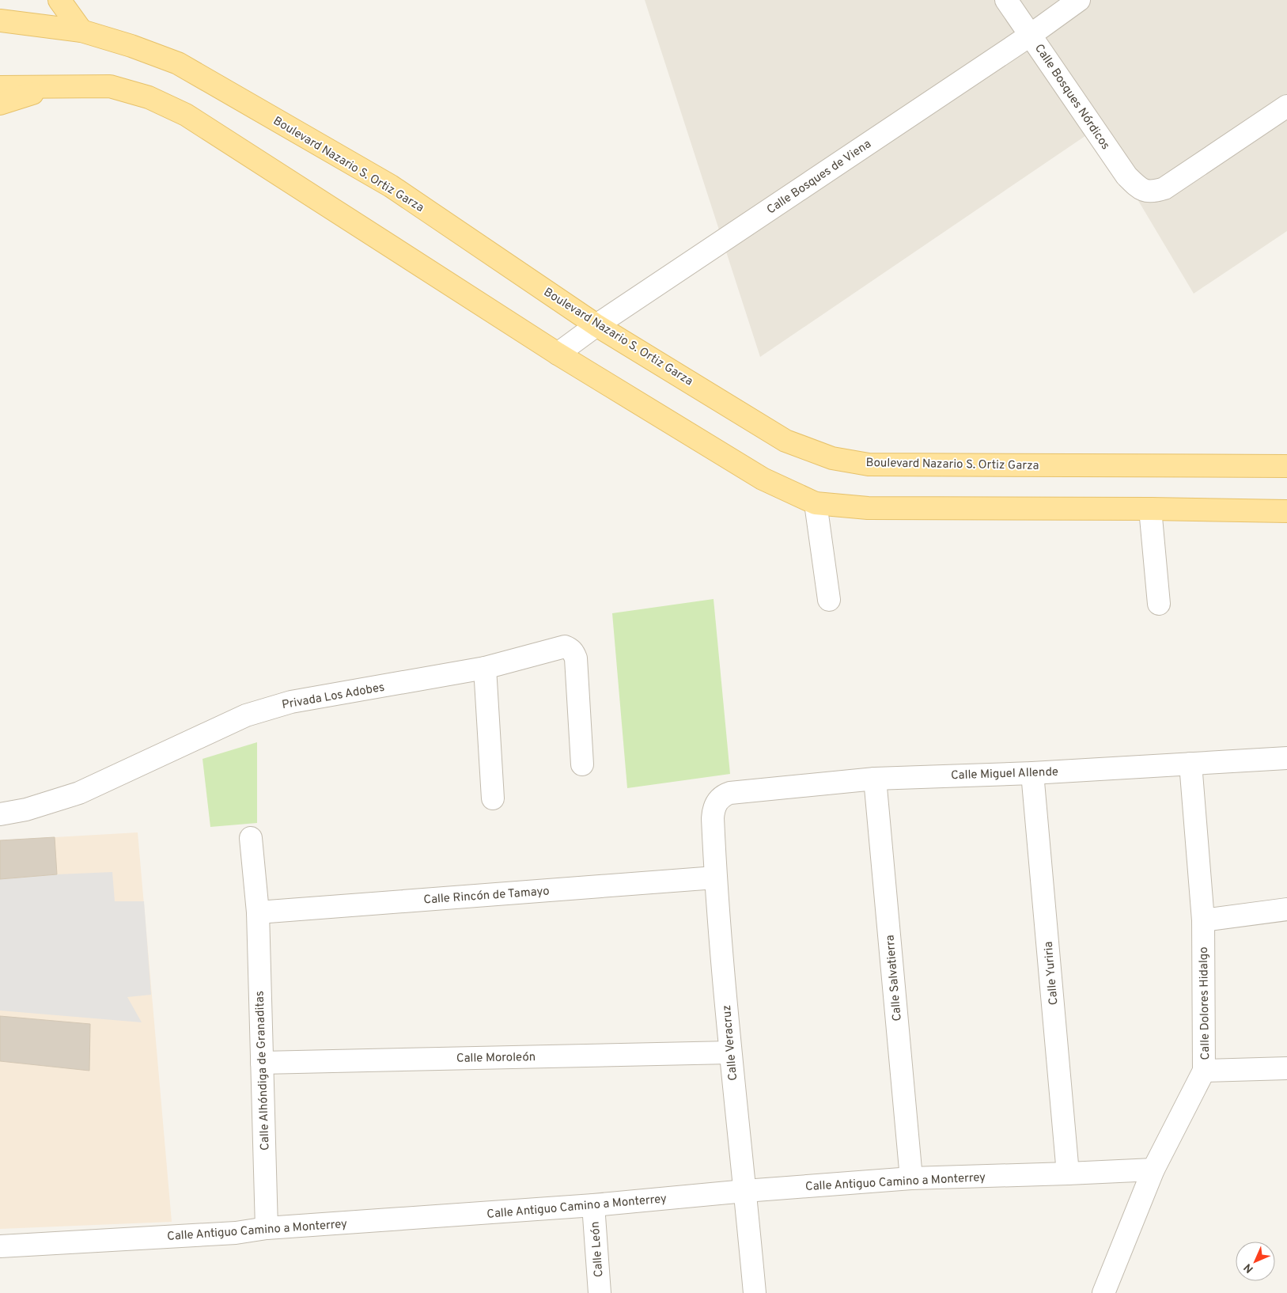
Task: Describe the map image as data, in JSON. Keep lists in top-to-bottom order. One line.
{"streets":{"main road":["Boulevard Nazario S. Ortiz Garza"],"street":["Calle Bosques Nórdicos","Calle Bosques de Viena","Privada Los Adobes","Calle Miguel Allende","Calle Rincón de Tamayo","Calle Yuriria","Calle Salvatierra","Calle Dolores Hidalgo","Calle Veracruz","Calle Moroleón","Calle Alhóndiga de Granaditas","Calle Antiguo Camino a Monterrey","Calle León"]},"crossings":[["Calle Bosques Nórdicos","Calle Bosques de Viena"],["Boulevard Nazario S. Ortiz Garza","Calle Bosques de Viena"],["Calle Miguel Allende","Calle Yuriria"],["Calle Miguel Allende","Calle Salvatierra"],["Calle Miguel Allende","Calle Dolores Hidalgo"],["Calle Miguel Allende","Calle Veracruz"],["Calle Rincón de Tamayo","Calle Veracruz"],["Calle Rincón de Tamayo","Calle Alhóndiga de Granaditas"],["Calle Yuriria","Calle Antiguo Camino a Monterrey"],["Calle Salvatierra","Calle Antiguo Camino a Monterrey"],["Calle Dolores Hidalgo","Calle Antiguo Camino a Monterrey"],["Calle Veracruz","Calle Moroleón"],["Calle Veracruz","Calle Antiguo Camino a Monterrey"],["Calle Moroleón","Calle Alhóndiga de Granaditas"],["Calle Alhóndiga de Granaditas","Calle Antiguo Camino a Monterrey"],["Calle Antiguo Camino a Monterrey","Calle León"]],"north":"bottom left"}
